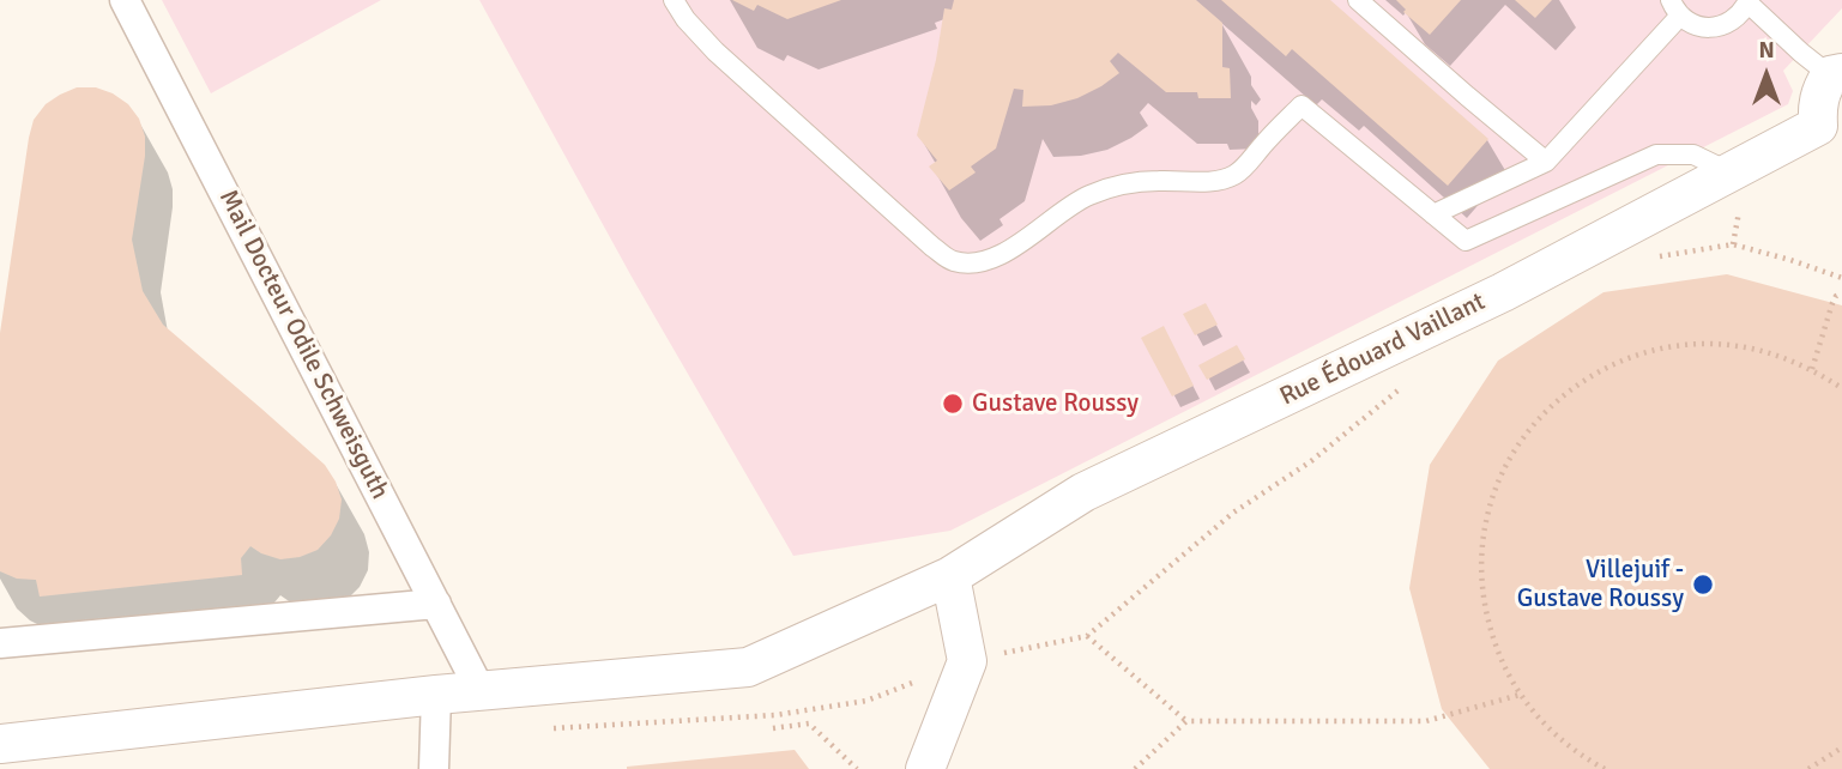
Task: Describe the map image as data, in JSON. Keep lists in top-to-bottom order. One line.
{"streets":{"street":["Mail Docteur Odile Schweisguth","Rue Édouard Vaillant"]},"crossings":[["Mail Docteur Odile Schweisguth","Rue Édouard Vaillant"]],"places":["Gustave Roussy","Villejuif - Gustave Roussy"],"north":"top"}
